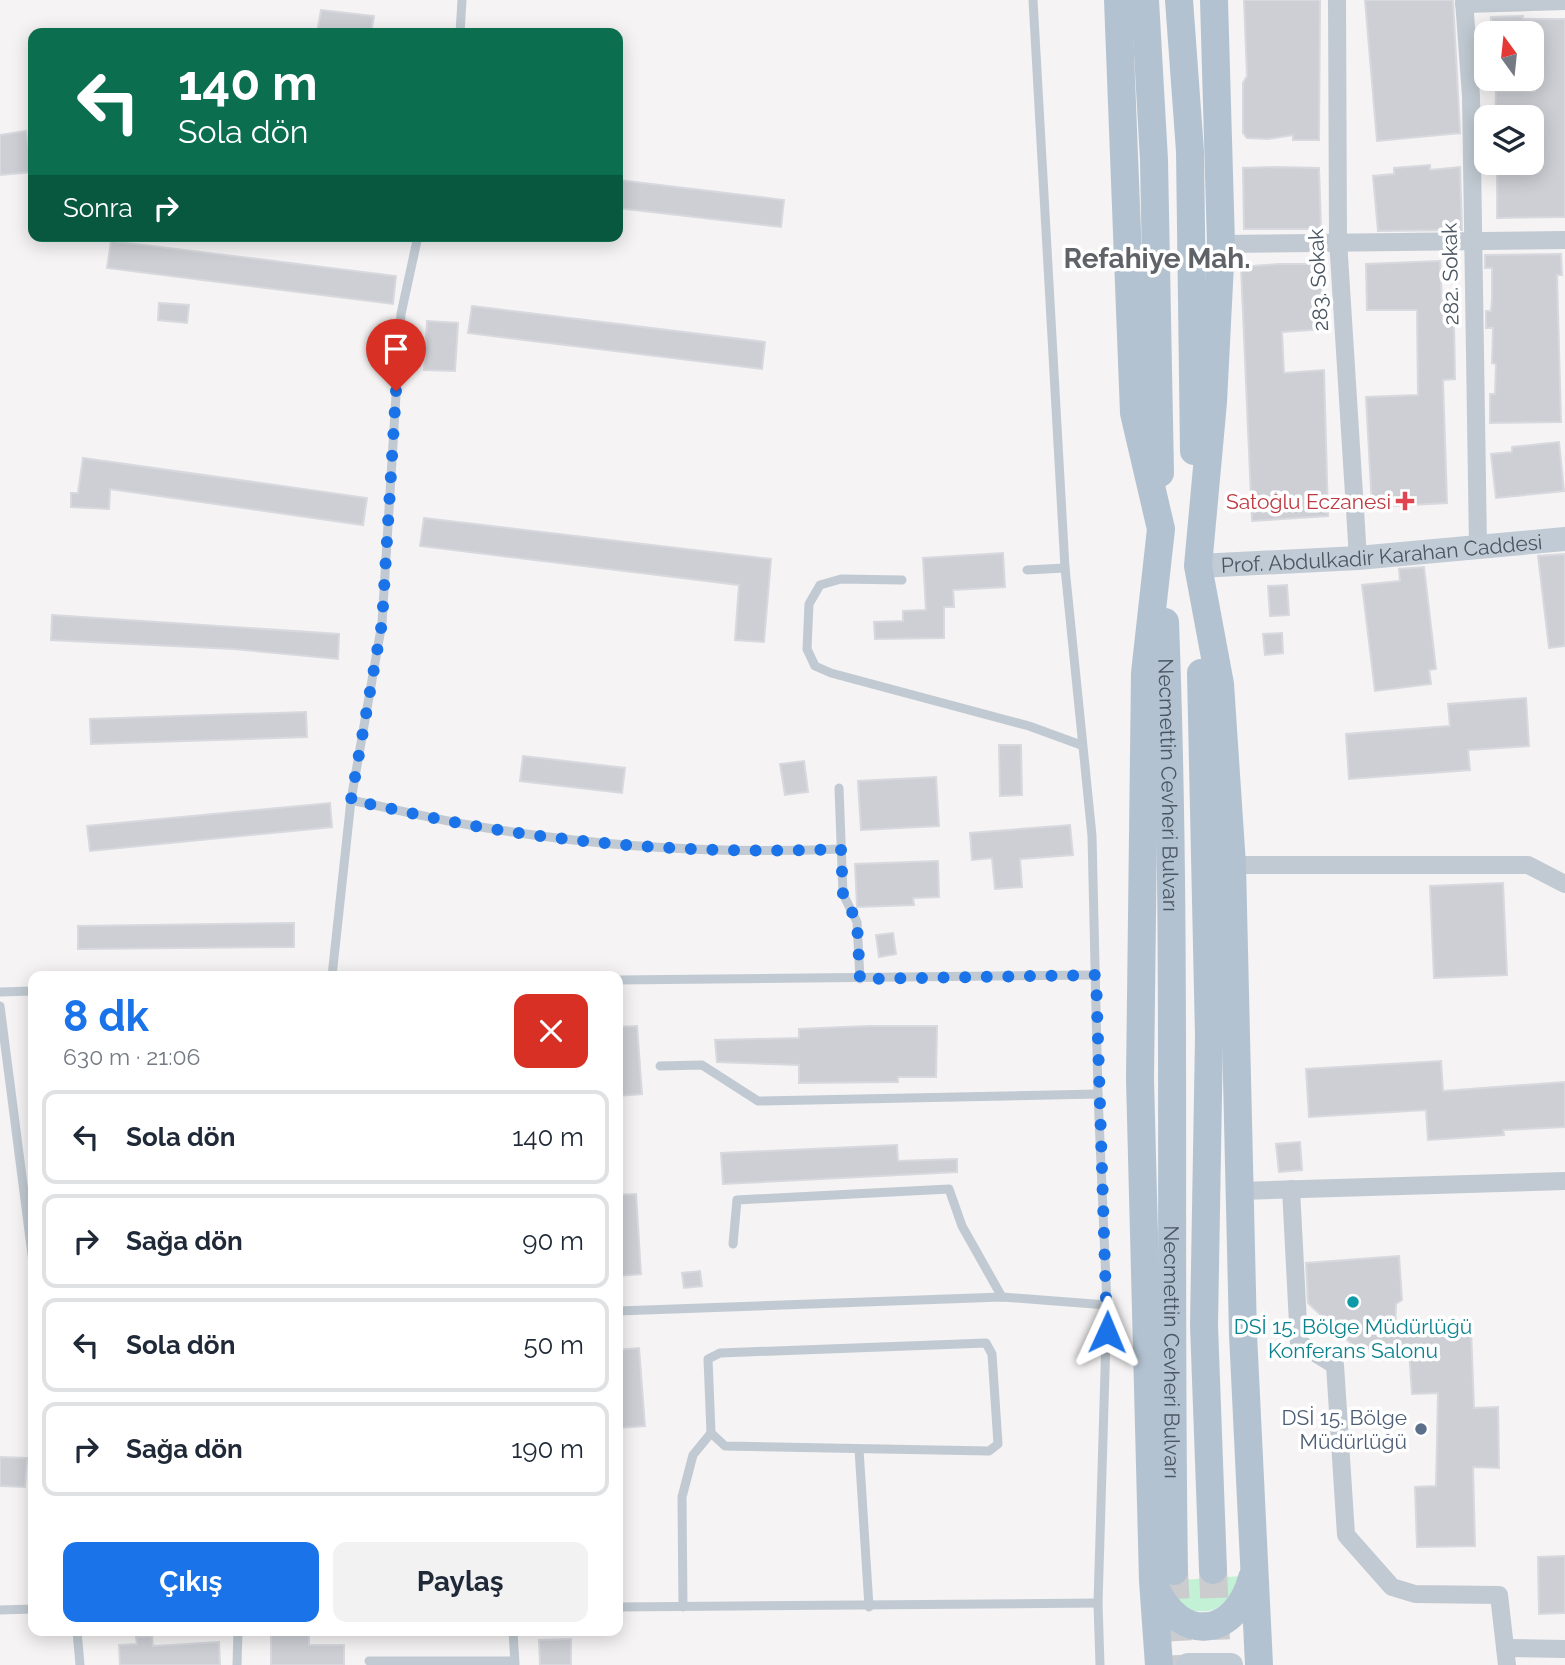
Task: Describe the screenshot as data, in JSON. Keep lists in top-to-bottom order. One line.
{"streets":{"main road":["Prof. Abdulkadir Karahan Caddesi","Necmettin Cevheri Bulvarı"],"street":["282. Sokak","283. Sokak"]},"crossings":[["282. Sokak","Prof. Abdulkadir Karahan Caddesi"],["283. Sokak","Prof. Abdulkadir Karahan Caddesi"],["Prof. Abdulkadir Karahan Caddesi","Necmettin Cevheri Bulvarı"]],"districts":["Refahiye Mah."],"places":{"health":["Satoğlu Eczanesi"],"other":["DSİ 15. Bölge Müdürlüğü Konferans Salonu","DSİ 15. Bölge Müdürlüğü"]},"north":"top","page":{"turn":["140 m","Sola dön"],"then":"Sonra","heading":["8 dk","630 m · 21:06"],"list":[{"name":"Sola dön","value":"140 m"},{"name":"Sağa dön","value":"90 m"},{"name":"Sola dön","value":"50 m"},{"name":"Sağa dön","value":"190 m"}],"buttons":["Çıkış","Paylaş"]}}
